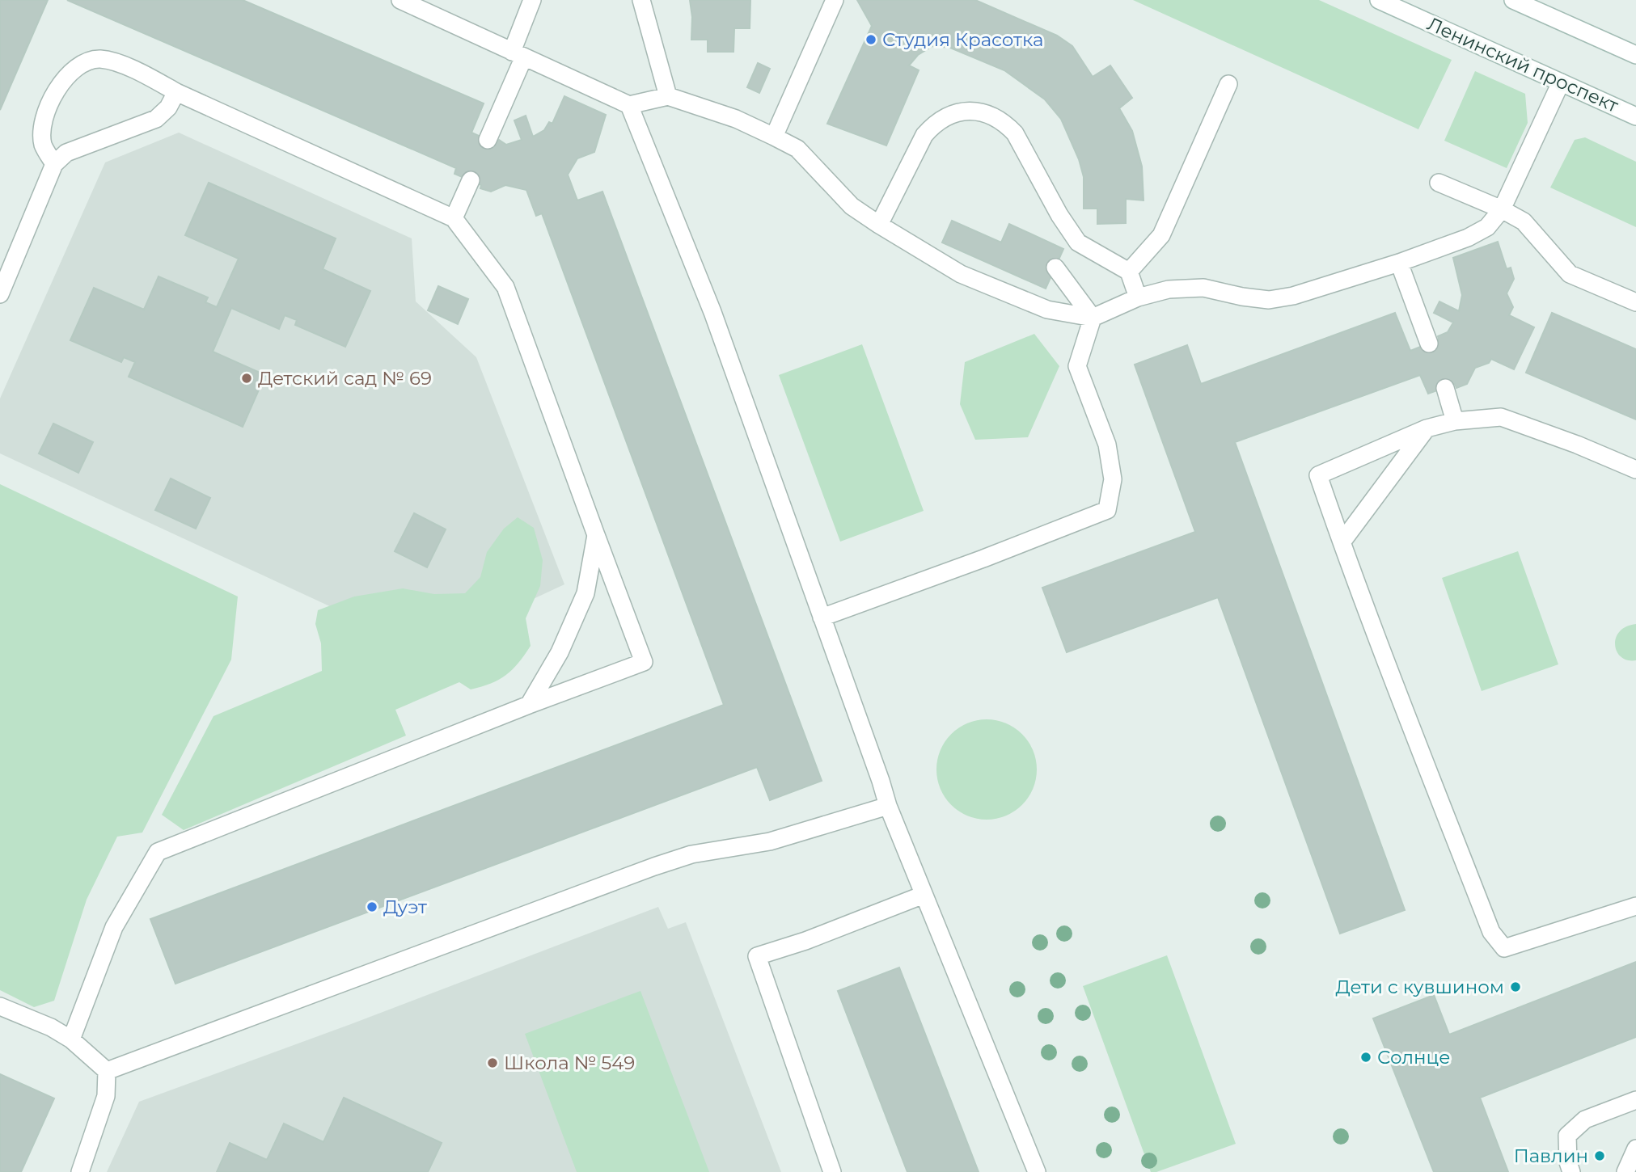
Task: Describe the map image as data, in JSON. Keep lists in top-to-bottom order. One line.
{"streets":{"main road":["Ленинский проспект"]},"places":["Студия Красотка","Детский сад № 69","Дуэт","Дети с кувшином","Солнце","Школа № 549","Павлин"]}
